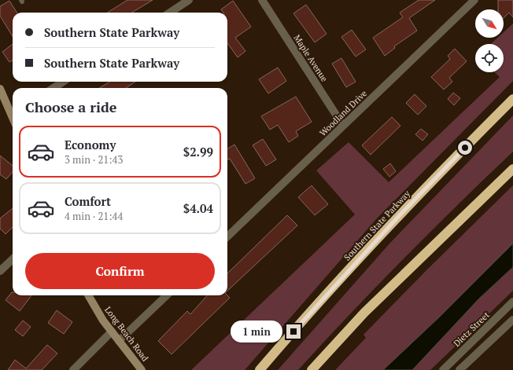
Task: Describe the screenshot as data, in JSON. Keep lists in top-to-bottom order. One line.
{"streets":{"highway":["Southern State Parkway"],"main road":["Long Beach Road"],"street":["Maple Avenue","Woodland Drive","Dietz Street"]},"crossings":[["Maple Avenue","Woodland Drive"]],"north":"bottom right","page":{"banner":["Southern State Parkway","Southern State Parkway"],"heading":"Choose a ride","list":[{"name":"Economy","note":"3 min · 21:43","value":"$2.99"},{"name":"Comfort","note":"4 min · 21:44","value":"$4.04"}],"buttons":"Confirm","bubble":"1 min"}}
